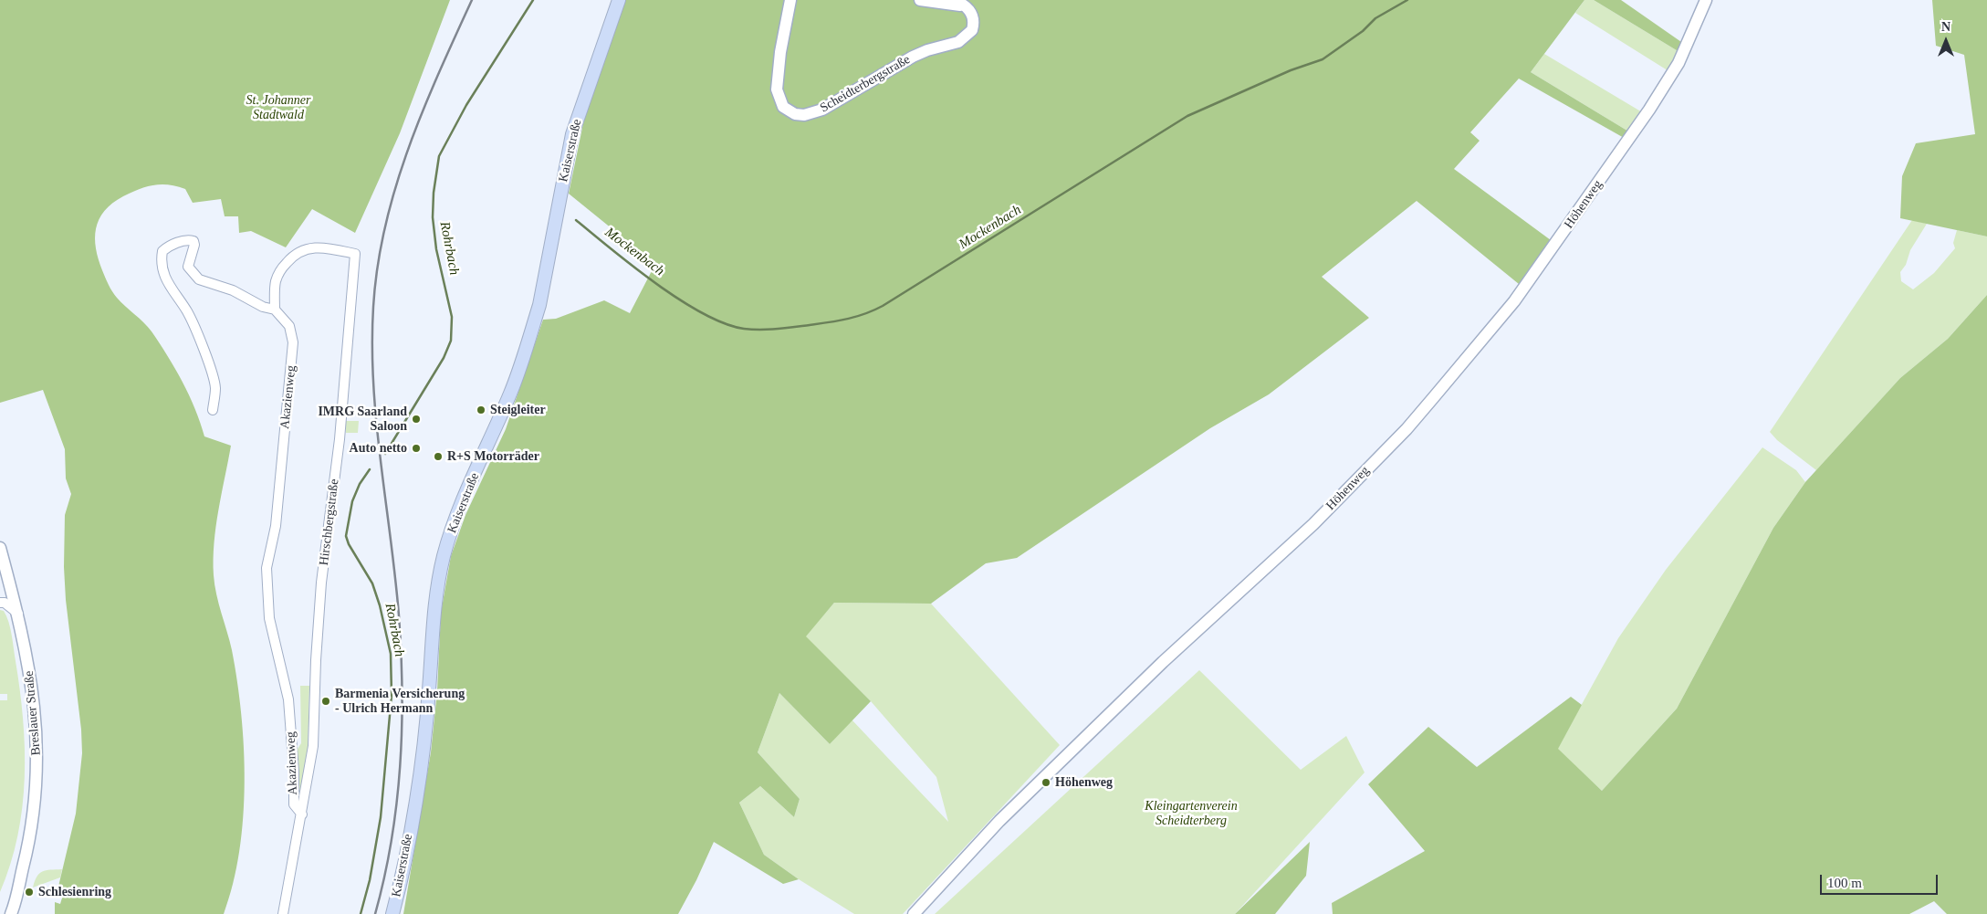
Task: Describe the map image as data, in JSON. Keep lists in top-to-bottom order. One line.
{"streets":{"main road":["Kaiserstraße"],"street":["Scheidterbergstraße","Höhenweg","Akazienweg","Hirschbergstraße","Breslauer Straße"]},"crossings":[["Akazienweg","Hirschbergstraße"]],"water":["Mockenbach","Rohrbach"],"parks":["St. Johanner Stadtwald","Kleingartenverein Scheidterberg"],"places":["Steigleiter","IMRG Saarland Saloon","Auto netto","R+S Motorräder","Barmenia Versicherung - Ulrich Hermann","Höhenweg","Schlesienring"],"scale_bar":"100 m","north":"top"}
